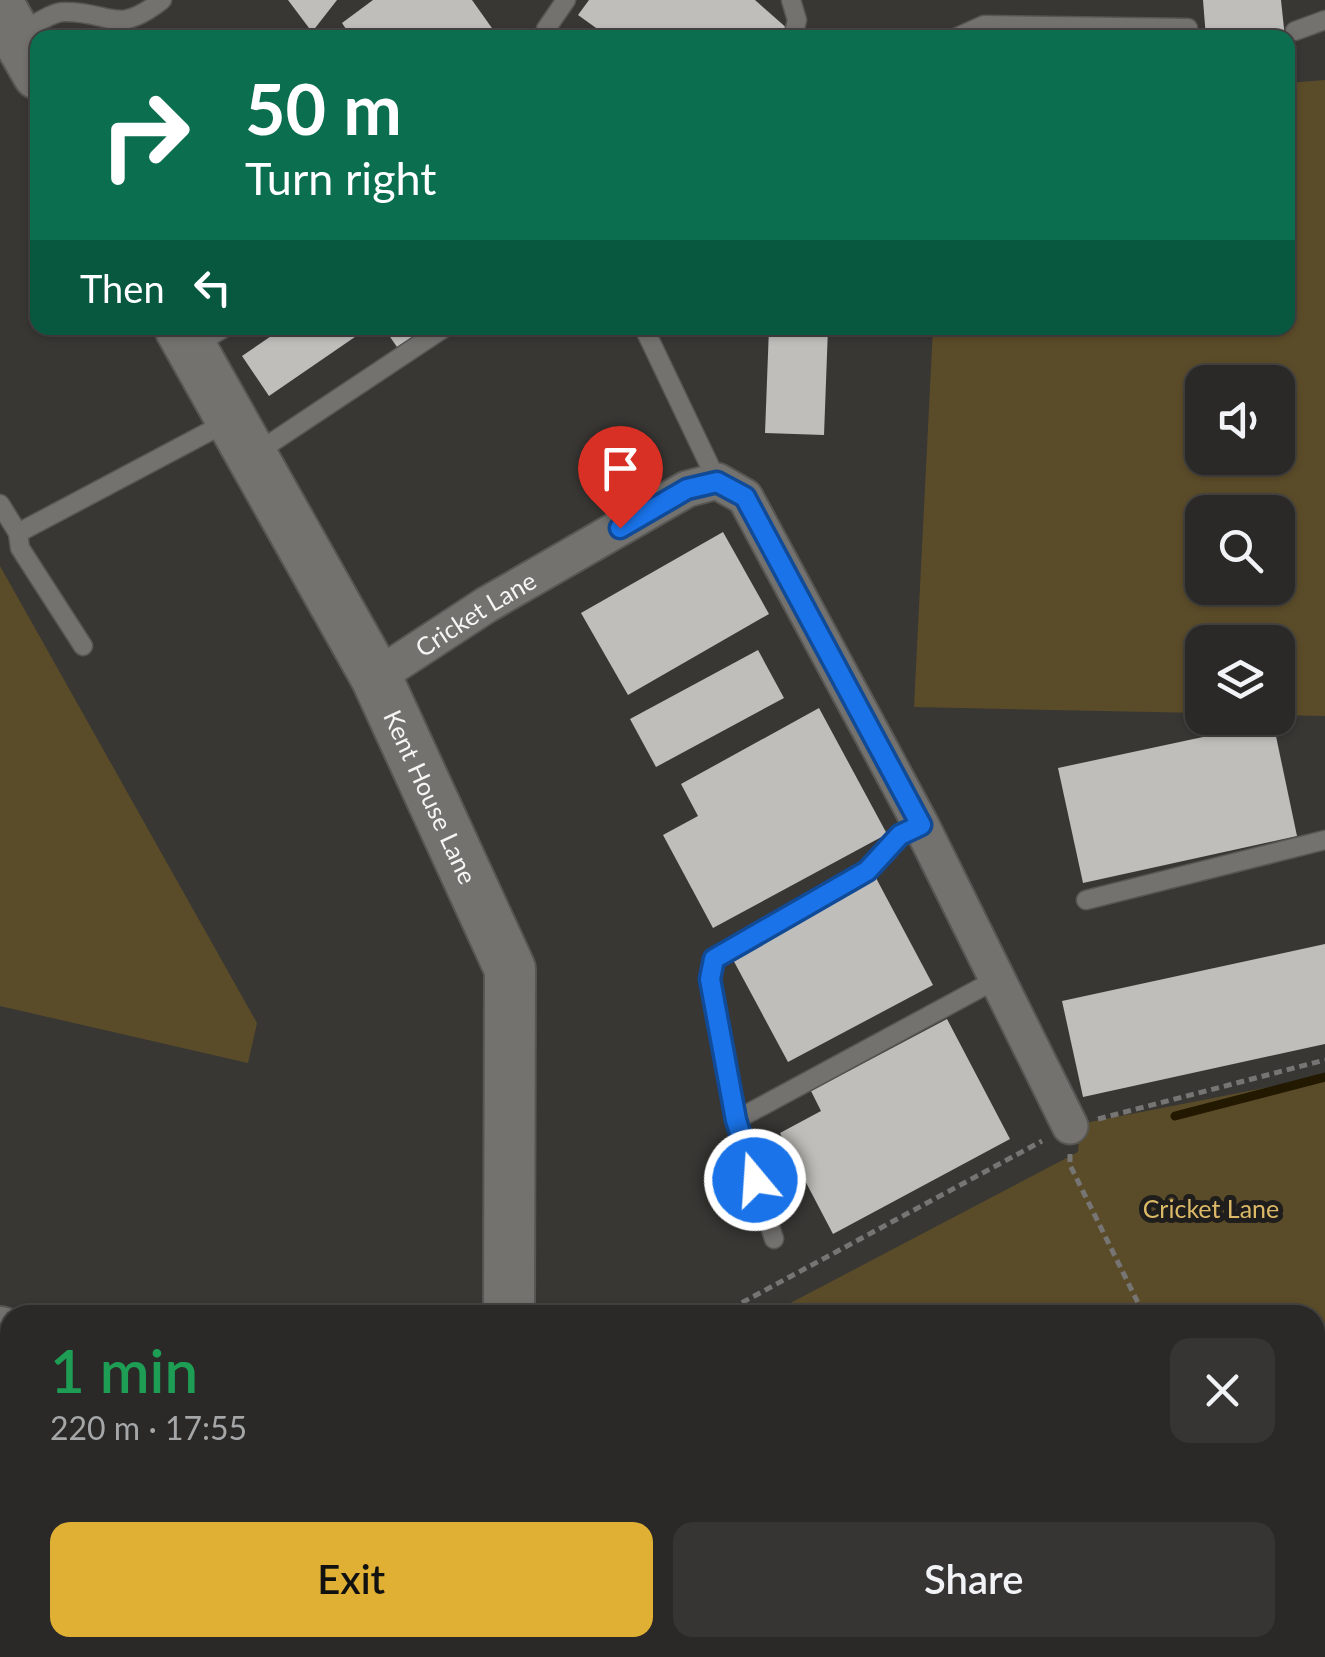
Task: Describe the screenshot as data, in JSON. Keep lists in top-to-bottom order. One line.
{"streets":{"street":["Cricket Lane","Kent House Lane"]},"crossings":[["Cricket Lane","Kent House Lane"]],"parks":["Cricket Lane"],"page":{"turn":["50 m","Turn right"],"then":"Then","heading":["1 min","220 m · 17:55"],"buttons":["Exit","Share"]}}
